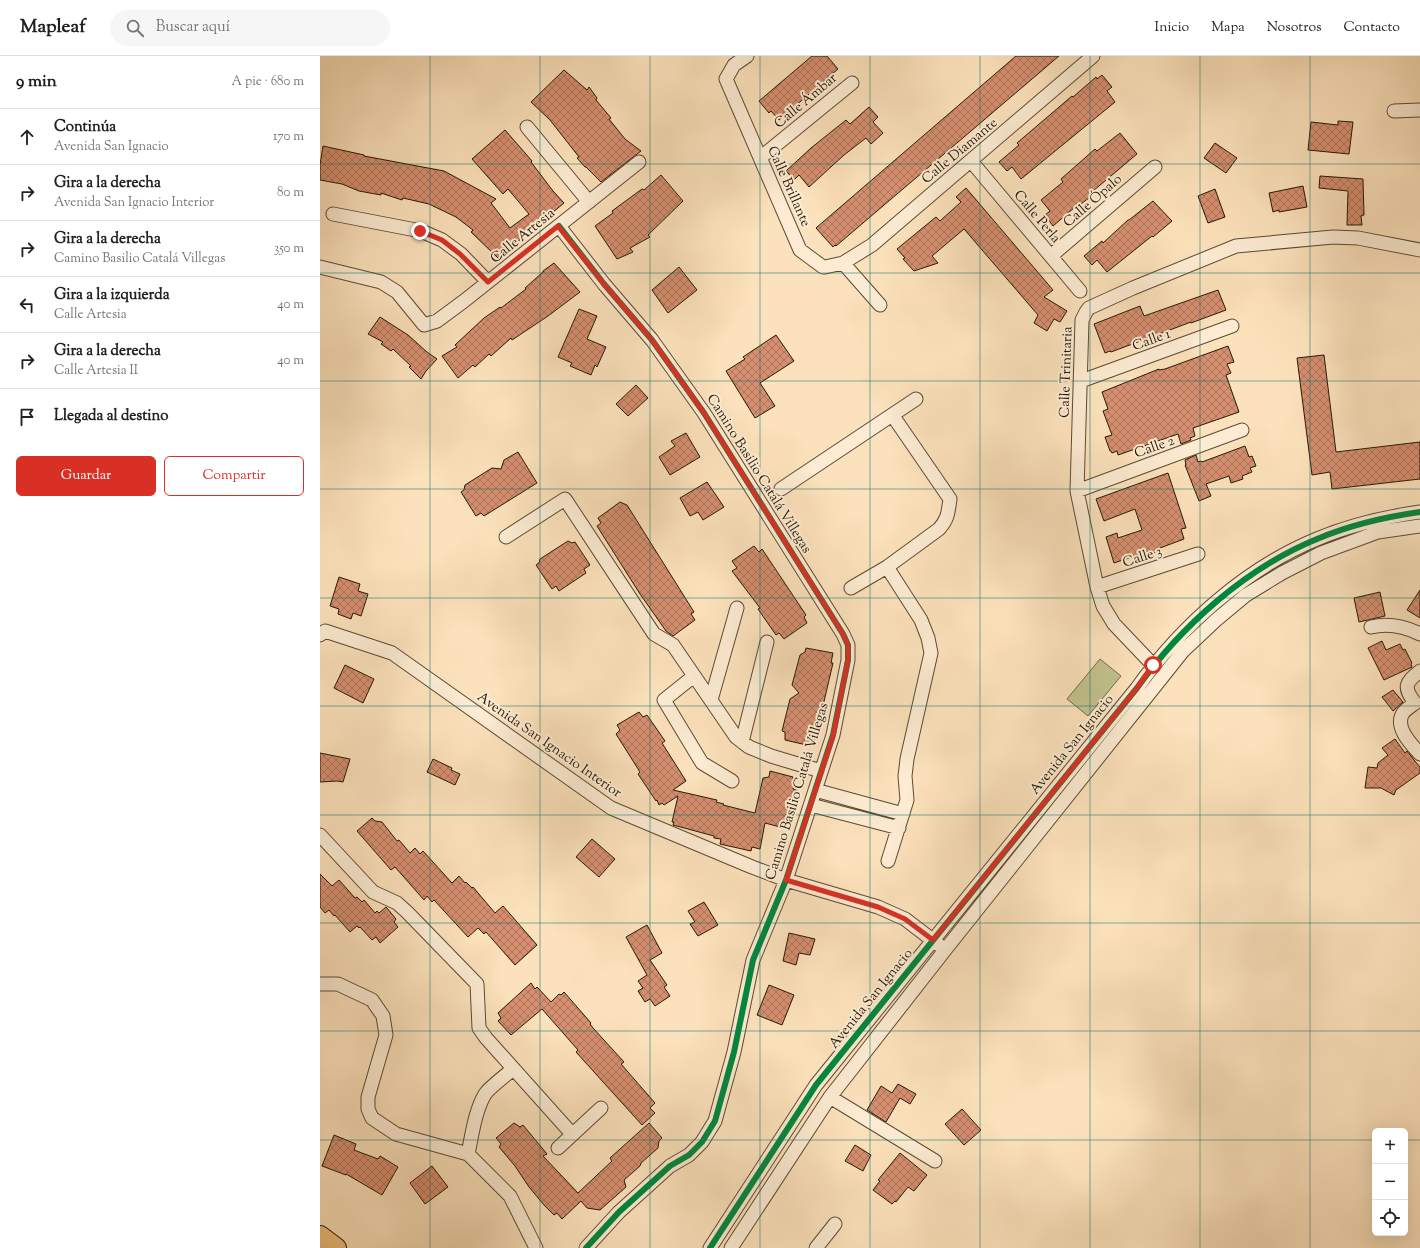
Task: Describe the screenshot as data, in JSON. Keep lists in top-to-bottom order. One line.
{"streets":{"street":["Calle Ámbar","Calle Diamante","Calle Brillante","Calle Ópalo","Calle Perla","Calle Artesia","Calle 1","Calle Trinitaria","Calle 2","Camino Basilio Catalá Villegas","Calle 3","Avenida San Ignacio Interior","Avenida San Ignacio"]},"crossings":[["Calle Ámbar","Calle Brillante"],["Calle Diamante","Calle Brillante"],["Calle Diamante","Calle Perla"],["Calle Ópalo","Calle Perla"],["Calle Artesia","Camino Basilio Catalá Villegas"],["Calle 1","Calle Trinitaria"],["Calle Trinitaria","Calle 2"],["Calle Trinitaria","Calle 3"],["Calle Trinitaria","Avenida San Ignacio"],["Camino Basilio Catalá Villegas","Avenida San Ignacio Interior"],["Avenida San Ignacio Interior","Avenida San Ignacio"]],"page":{"header":"Mapleaf","search":"Buscar aquí","nav":["Inicio","Mapa","Nosotros","Contacto"],"heading":["9 min","A pie · 680 m"],"list":[["Continúa","Avenida San Ignacio","170 m"],["Gira a la derecha","Avenida San Ignacio Interior","80 m"],["Gira a la derecha","Camino Basilio Catalá Villegas","350 m"],["Gira a la izquierda","Calle Artesia","40 m"],["Gira a la derecha","Calle Artesia II","40 m"],"Llegada al destino"],"buttons":["Guardar","Compartir"],"map_buttons":["+","−"]}}
